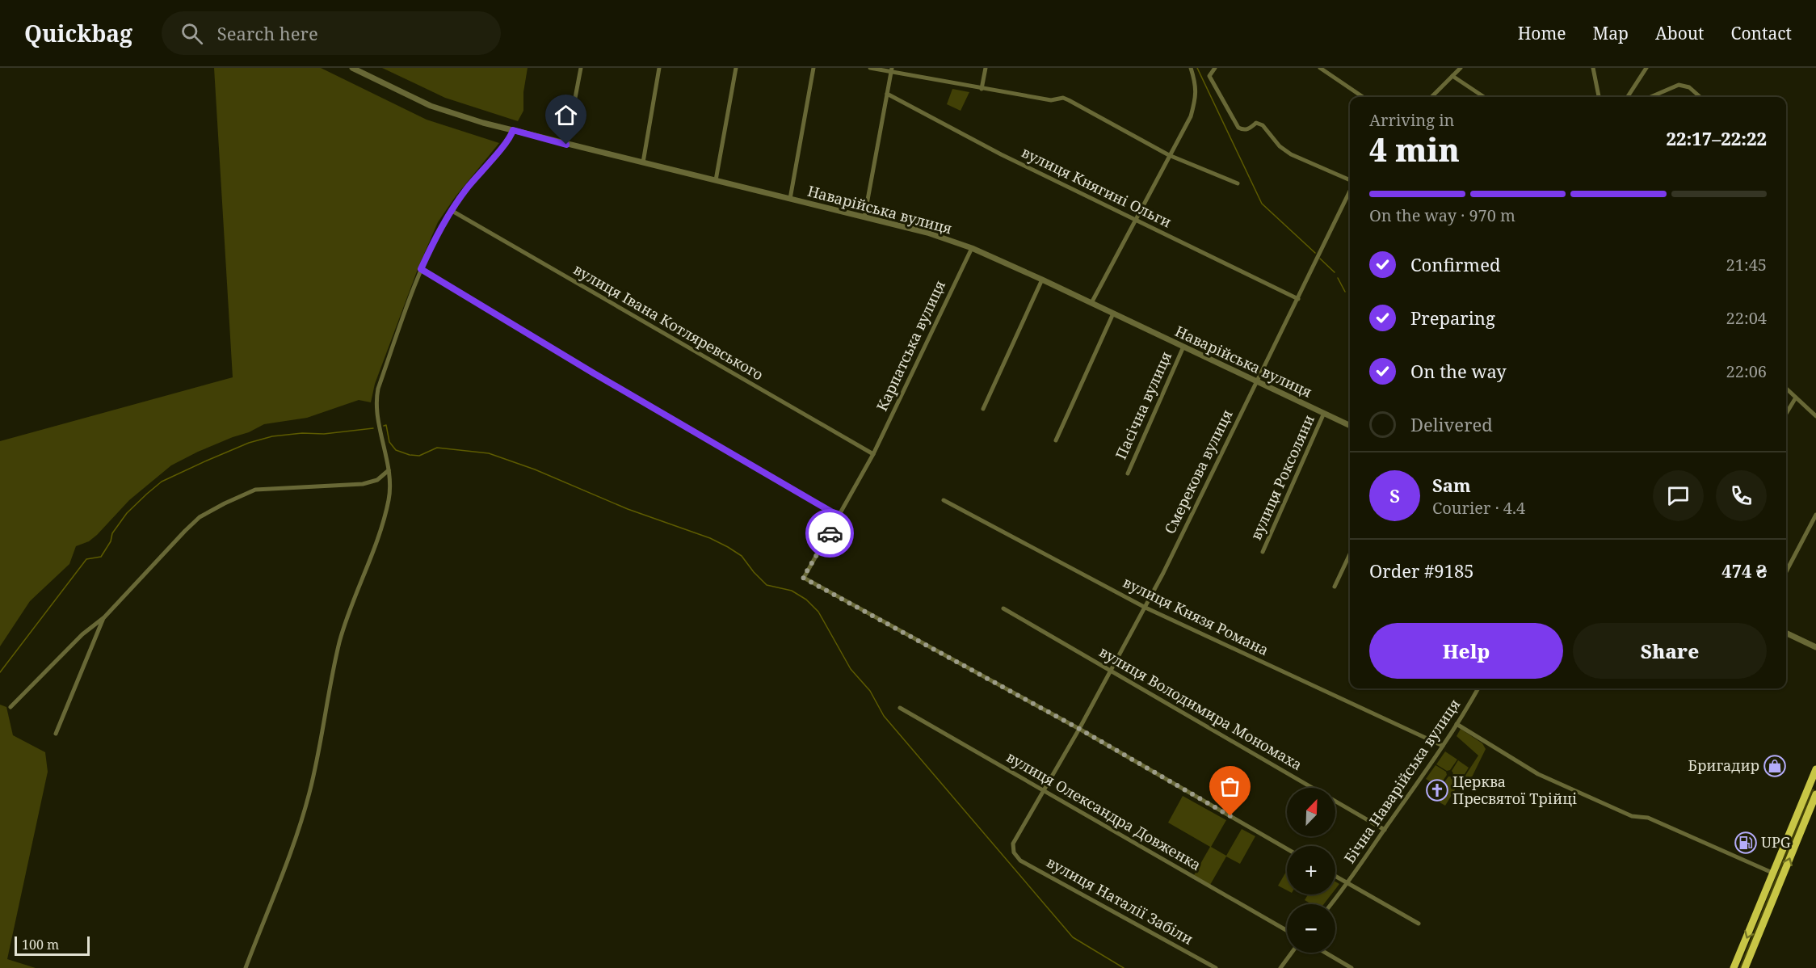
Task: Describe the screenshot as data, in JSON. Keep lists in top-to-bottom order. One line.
{"streets":{"street":["вулиця Княгині Ольги","Наварійська вулиця","вулиця Івана Котляревського","Карпатська вулиця","Пасічна вулиця","Смерекова вулиця","вулиця Роксоляни","вулиця Князя Романа","вулиця Володимира Мономаха","Бічна Наварійська вулиця","вулиця Олександра Довженка","вулиця Наталії Забіли"]},"crossings":[["вулиця Княгині Ольги","Смерекова вулиця"],["Наварійська вулиця","Карпатська вулиця"],["Наварійська вулиця","Пасічна вулиця"],["Наварійська вулиця","Смерекова вулиця"],["Наварійська вулиця","вулиця Роксоляни"],["вулиця Івана Котляревського","Карпатська вулиця"],["Карпатська вулиця","Смерекова вулиця"],["Смерекова вулиця","вулиця Князя Романа"],["Смерекова вулиця","вулиця Володимира Мономаха"],["Смерекова вулиця","вулиця Олександра Довженка"],["Смерекова вулиця","вулиця Наталії Забіли"],["вулиця Князя Романа","Бічна Наварійська вулиця"],["вулиця Володимира Мономаха","Бічна Наварійська вулиця"]],"places":{"shop":["Бригадир"],"church":["Церква Пресвятої Трійці"],"fuel station":["UPG"]},"scale_bar":"100 m","north":"top right","page":{"header":"Quickbag","search":"Search here","nav":["Home","Map","About","Contact"],"heading":["4 min","Arriving in","22:17–22:22"],"panel":["Sam","Courier · 4.4","Order #9185","474 ₴"],"bar":"On the way · 970 m","list":[["Confirmed","21:45"],["Preparing","22:04"],["On the way","22:06"],"Delivered"],"round":"S","buttons":["Help","Share"],"map_buttons":["+","−"],"scale":"100 m"}}
